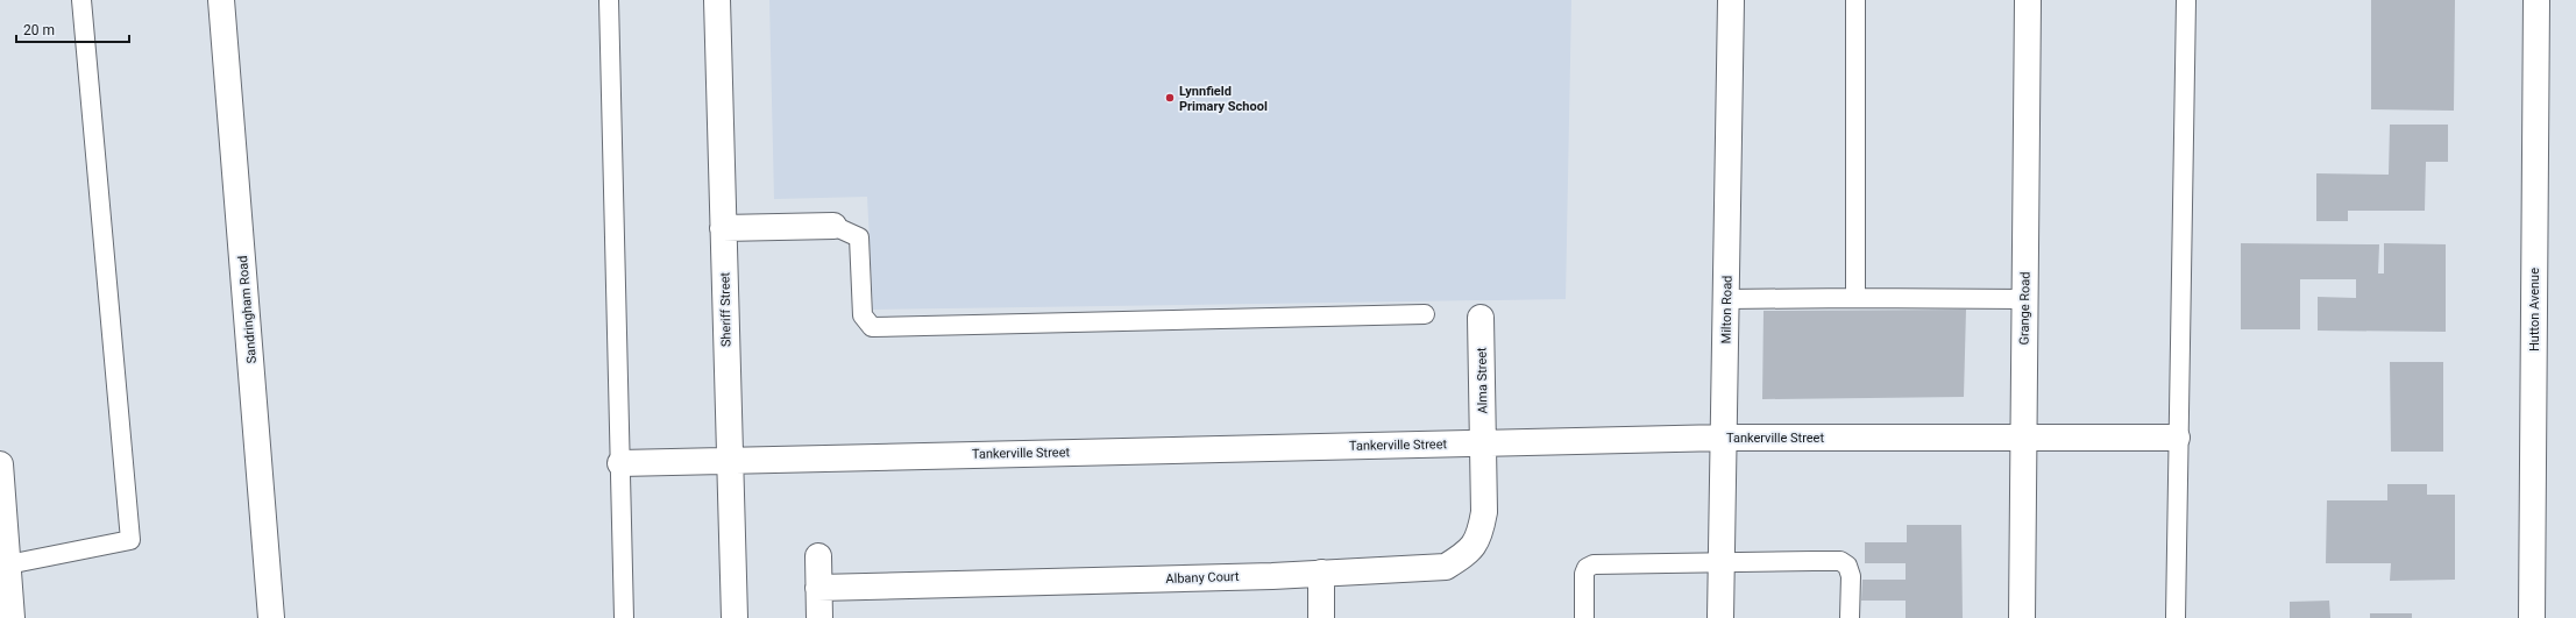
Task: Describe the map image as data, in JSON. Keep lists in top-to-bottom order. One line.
{"streets":{"street":["Grange Road","Sandringham Road","Sheriff Street","Milton Road","Hutton Avenue","Alma Street","Tankerville Street","Albany Court"]},"crossings":[["Grange Road","Tankerville Street"],["Sheriff Street","Tankerville Street"],["Milton Road","Tankerville Street"],["Alma Street","Tankerville Street"],["Alma Street","Albany Court"],["Tankerville Street","Albany Court"]],"places":["Lynnfield Primary School"],"scale_bar":"20 m"}
